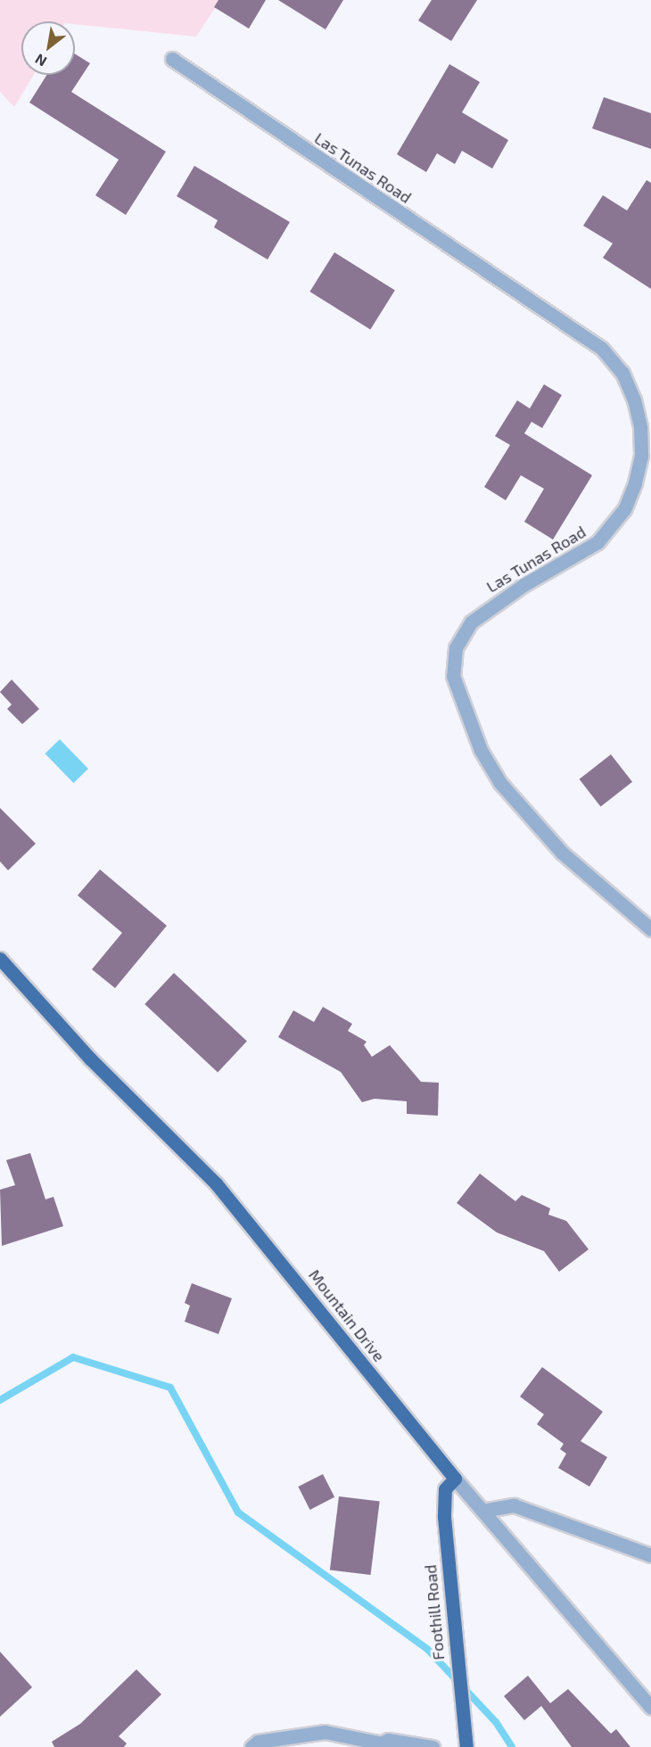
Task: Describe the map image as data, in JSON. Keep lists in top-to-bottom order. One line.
{"streets":{"main road":["Mountain Drive","Foothill Road"],"street":["Las Tunas Road"]},"crossings":[["Mountain Drive","Foothill Road"]],"north":"bottom left"}
